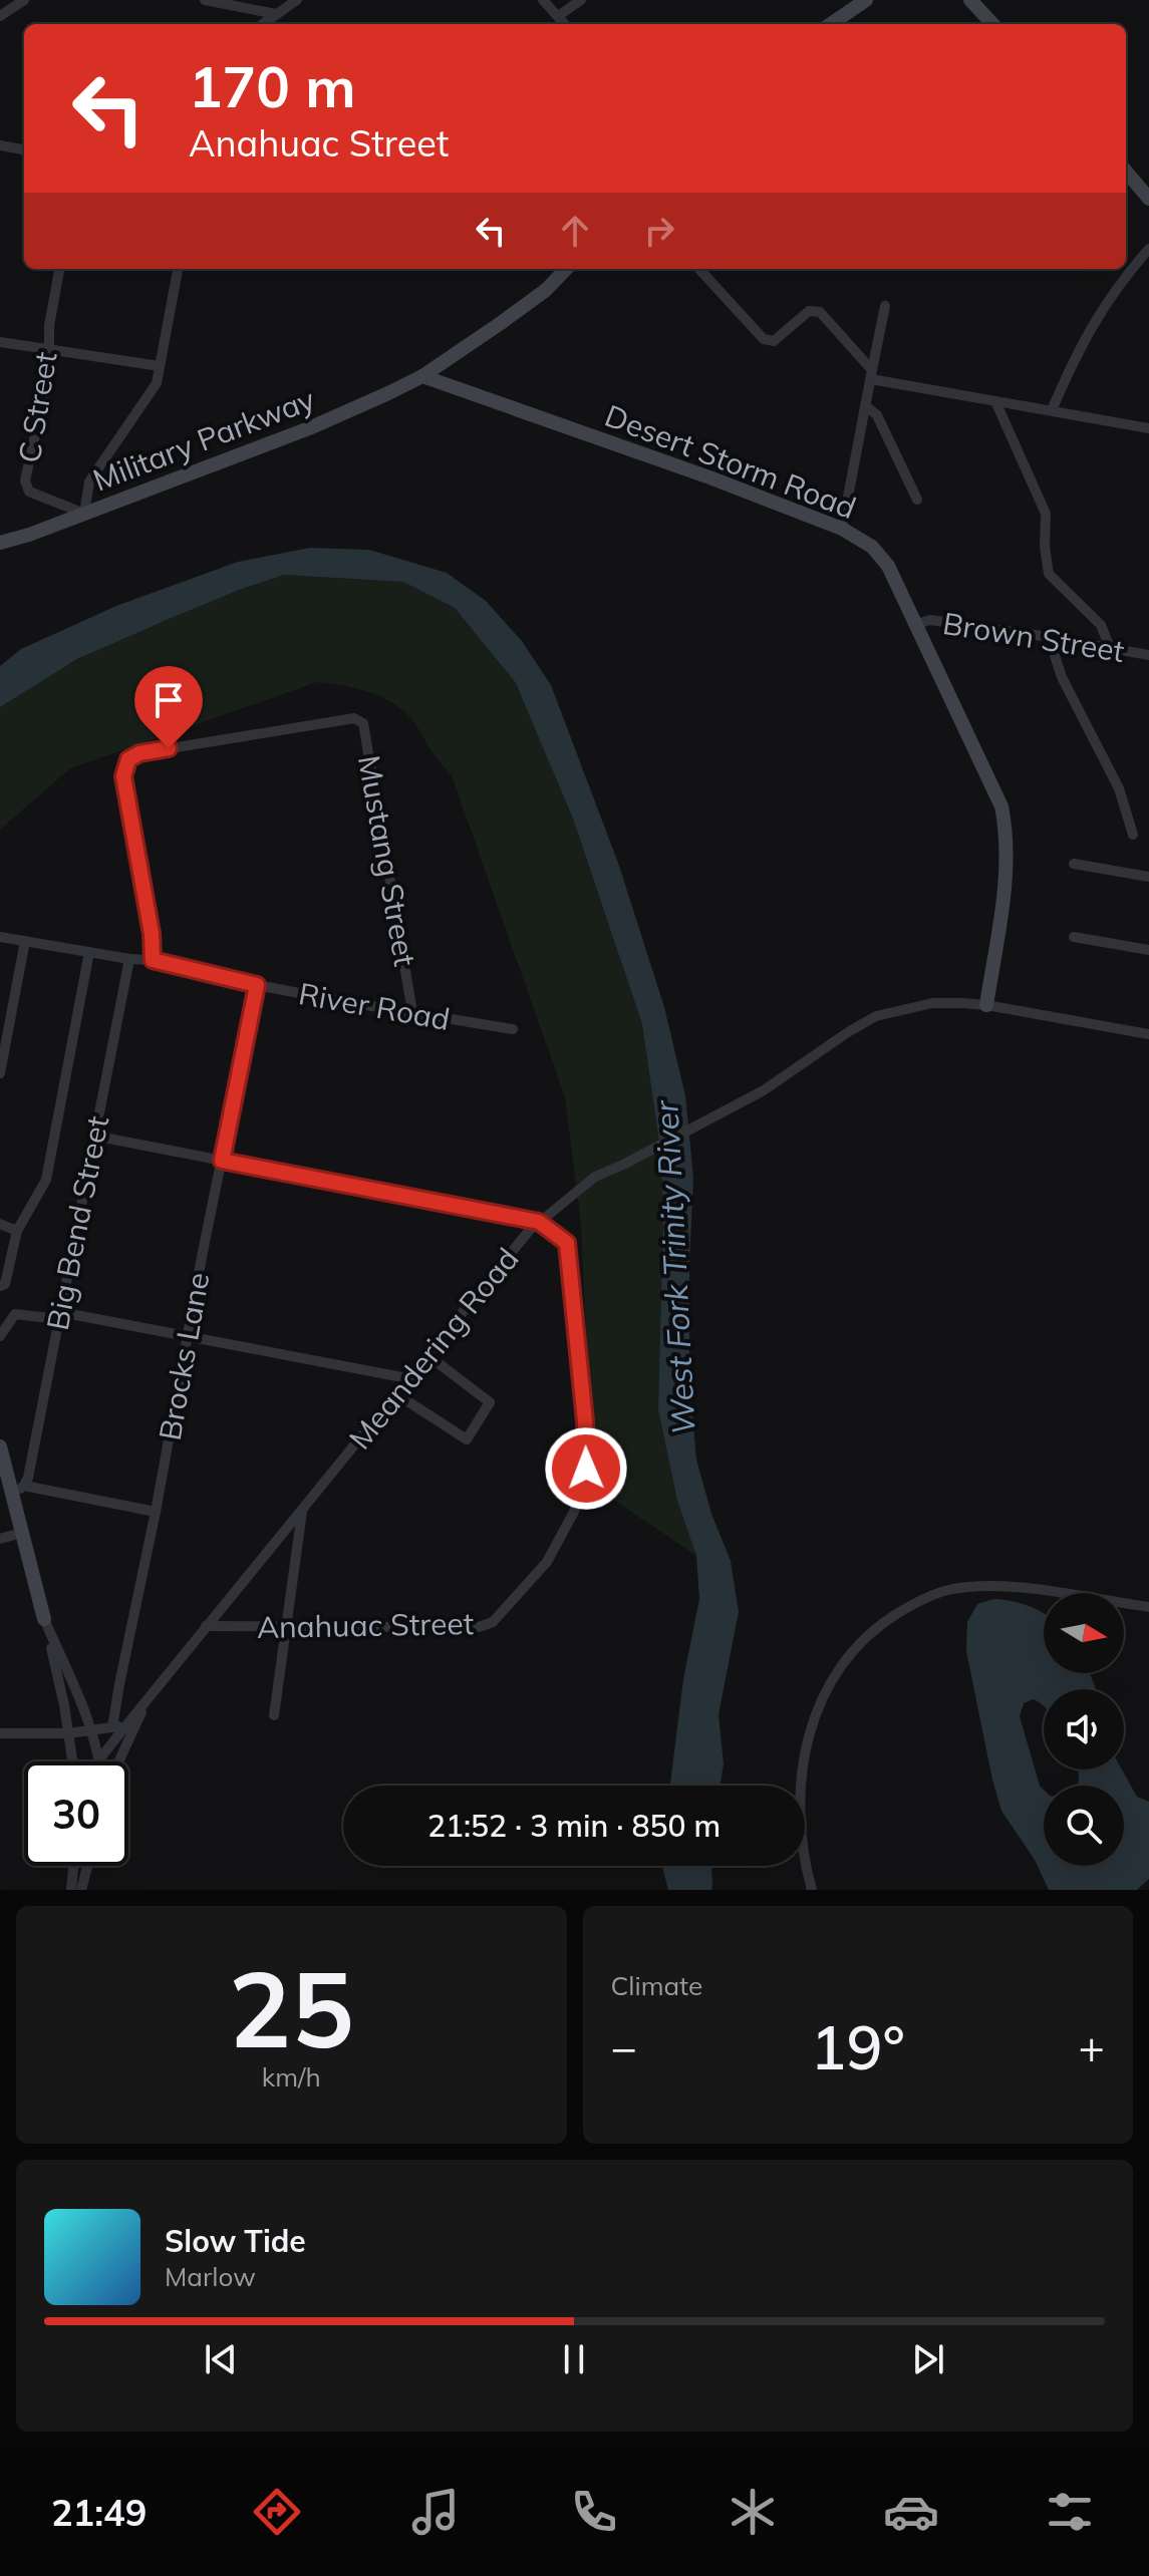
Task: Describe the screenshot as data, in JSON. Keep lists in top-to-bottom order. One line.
{"streets":{"street":["C Street","Military Parkway","Desert Storm Road","Brown Street","Mustang Street","River Road","Big Bend Street","Meandering Road","Brocks Lane","Anahuac Street"]},"crossings":[["C Street","Military Parkway"],["Military Parkway","Desert Storm Road"],["Desert Storm Road","Brown Street"],["Desert Storm Road","Meandering Road"],["Mustang Street","River Road"],["River Road","Big Bend Street"],["River Road","Brocks Lane"],["Meandering Road","Anahuac Street"]],"water":["West Fork Trinity River"],"north":"right","page":{"turn":["170 m","Anahuac Street"],"limit":"30","trip":"21:52 · 3 min · 850 m","tile":[["25","km/h"],"Climate"],"heat":["−","19°","+"],"song":["Slow Tide","Marlow"],"tabs":"21:49"}}
